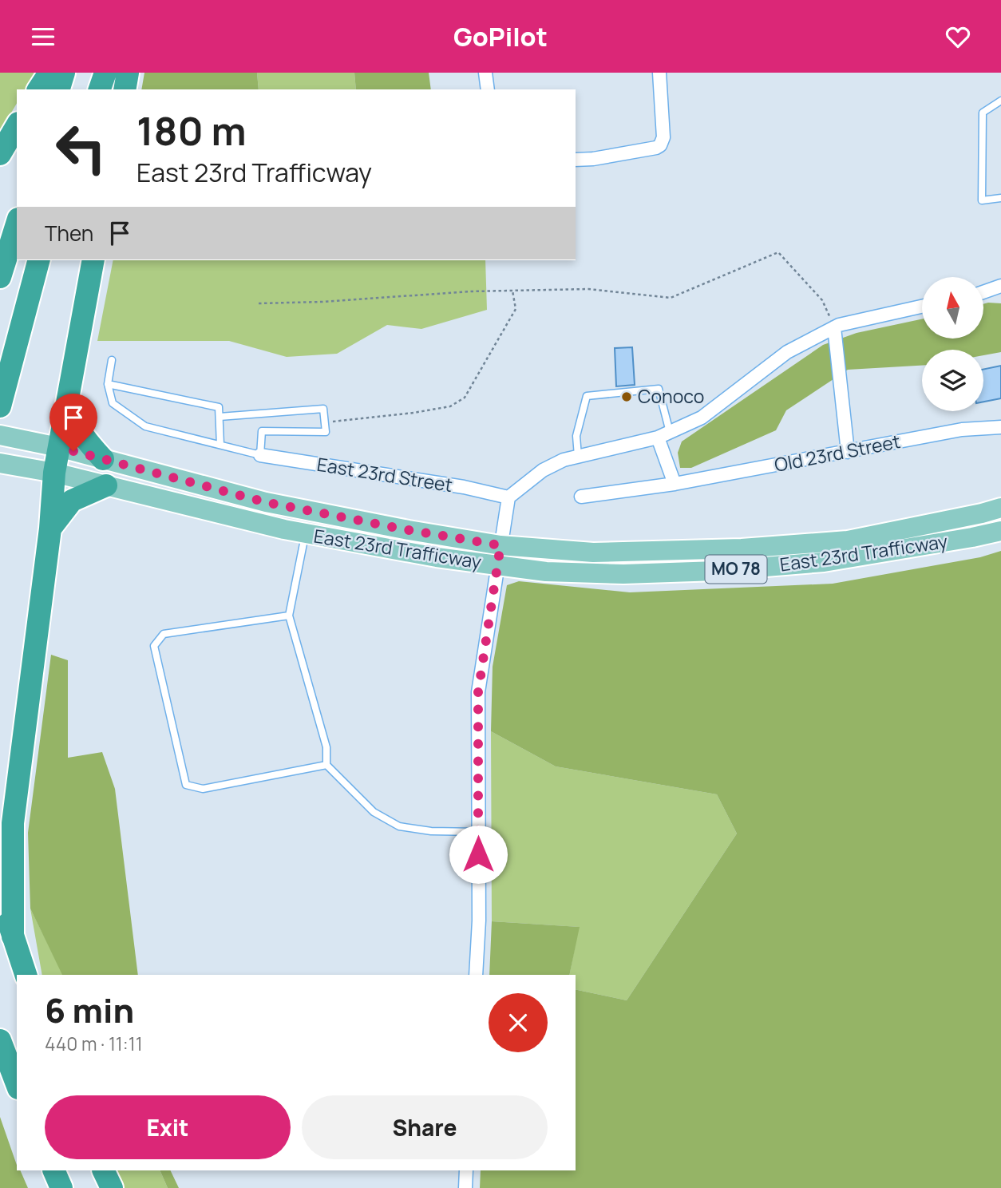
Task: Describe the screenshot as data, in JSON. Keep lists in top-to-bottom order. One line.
{"streets":{"main road":["East 23rd Trafficway","MO 78"],"street":["Old 23rd Street","East 23rd Street"]},"places":["Conoco"],"north":"top","page":{"header":"GoPilot","turn":["180 m","East 23rd Trafficway"],"then":"Then","heading":["6 min","440 m · 11:11"],"buttons":["Exit","Share"]}}
